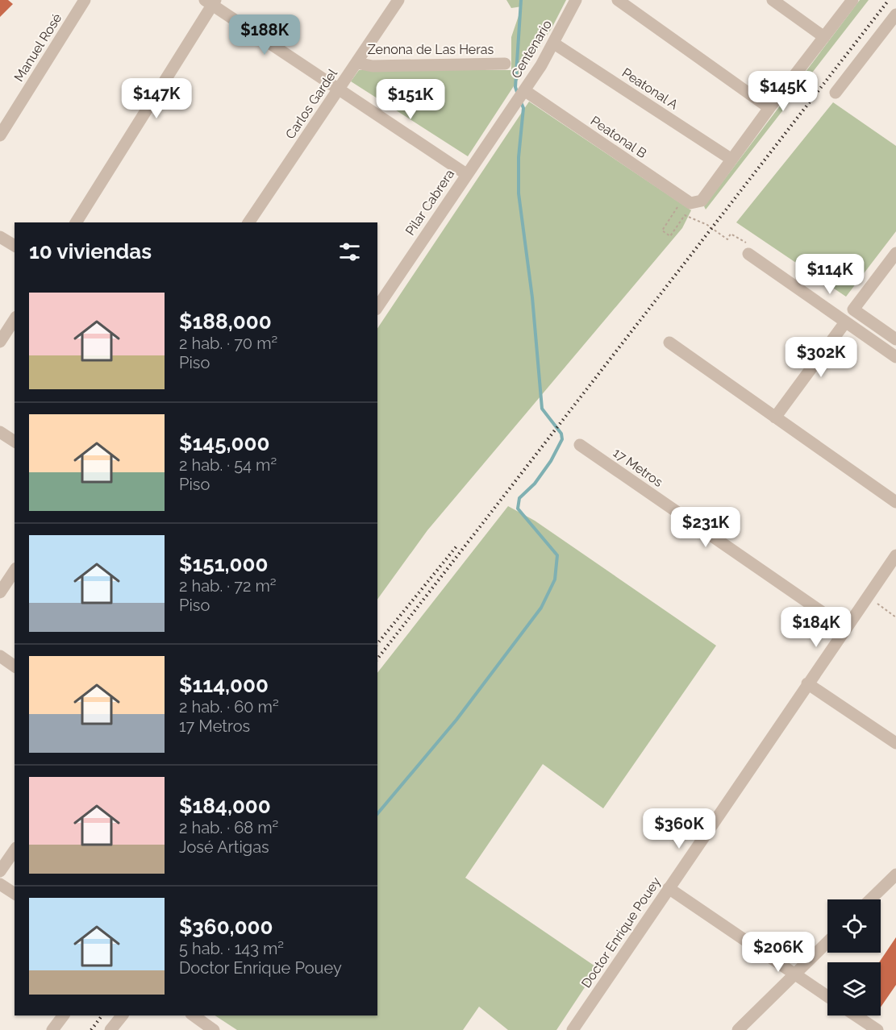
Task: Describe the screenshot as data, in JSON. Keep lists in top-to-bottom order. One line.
{"streets":{"street":["Manuel Rosé","Zenona de Las Heras","Centenario","Peatonal A","Carlos Gardel","Peatonal B","Pilar Cabrera","17 Metros","Doctor Enrique Pouey"]},"crossings":[["Zenona de Las Heras","Carlos Gardel"],["Centenario","Peatonal A"],["Centenario","Peatonal B"],["Centenario","Pilar Cabrera"],["Peatonal A","Peatonal B"],["17 Metros","Doctor Enrique Pouey"]],"page":{"price":["$188K","$145K","$147K","$151K","$114K","$302K","$231K","$184K","$360K","$206K"],"heading":"10 viviendas","list":[{"name":"$188,000","note":"2 hab. · 70 m² · Piso"},{"name":"$145,000","note":"2 hab. · 54 m² · Piso"},{"name":"$151,000","note":"2 hab. · 72 m² · Piso"},{"name":"$114,000","note":"2 hab. · 60 m² · 17 Metros"},{"name":"$184,000","note":"2 hab. · 68 m² · José Artigas"},{"name":"$360,000","note":"5 hab. · 143 m² · Doctor Enrique Pouey"}]}}
